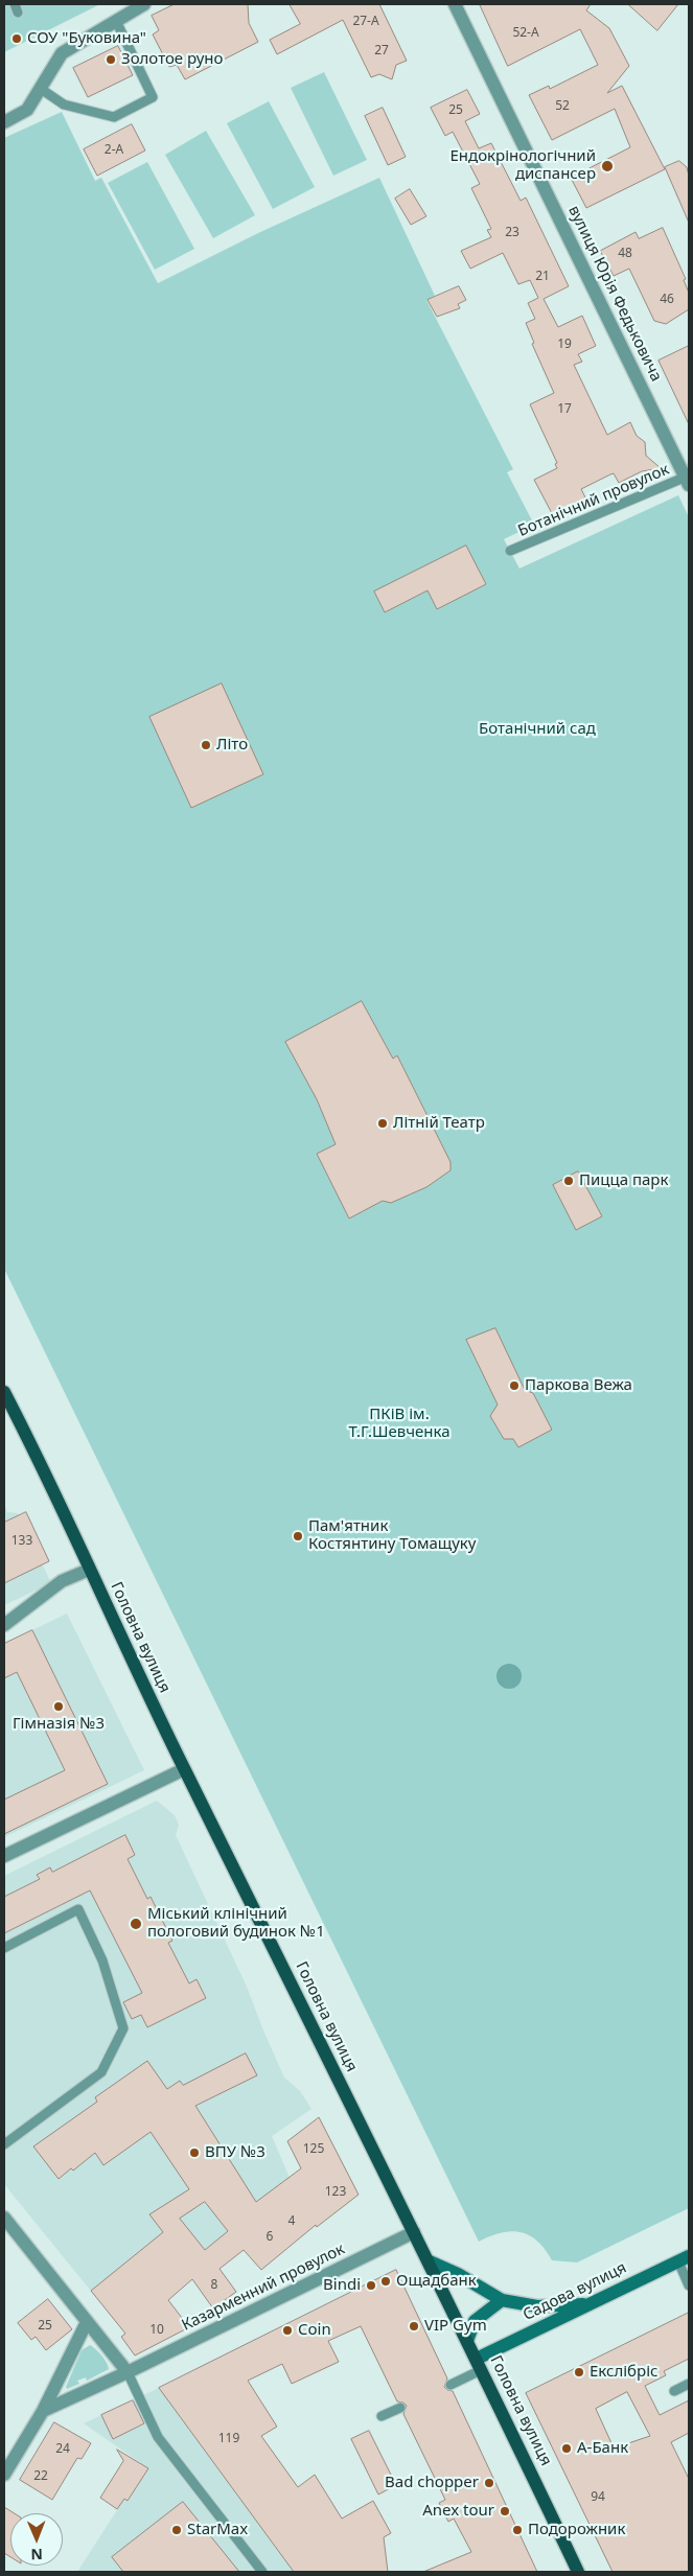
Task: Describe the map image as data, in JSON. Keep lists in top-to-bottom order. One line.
{"streets":{"main road":["Головна вулиця","Садова вулиця"],"street":["вулиця Юрія Федьковича","Казарменний провулок"],"lane":["Ботанічний провулок"]},"crossings":[["вулиця Юрія Федьковича","Ботанічний провулок"],["Головна вулиця","Казарменний провулок"],["Головна вулиця","Садова вулиця"]],"parks":["Ботанічний сад","ПКіВ ім. Т.Г.Шевченка"],"places":["СОУ \"Буковина\"","Золотое руно","Ендокрінологічний диспансер","Літо","Літній Театр","Пицца парк","Паркова Вежа","Пам'ятник Костянтину Томащуку","Гімназія №3","Міський клінічний пологовий будинок №1","ВПУ №3","Ощадбанк","Bindi","VIP Gym","Coin","Екслібріс","А-Банк","Bad chopper","Anex tour","StarMax","Подорожник"],"house_numbers":["27-А","52-А","27","52","25","2-А","23","48","21","46","19","17","133","125","123","4","6","8","25","10","119","24","22","94"],"north":"bottom"}
